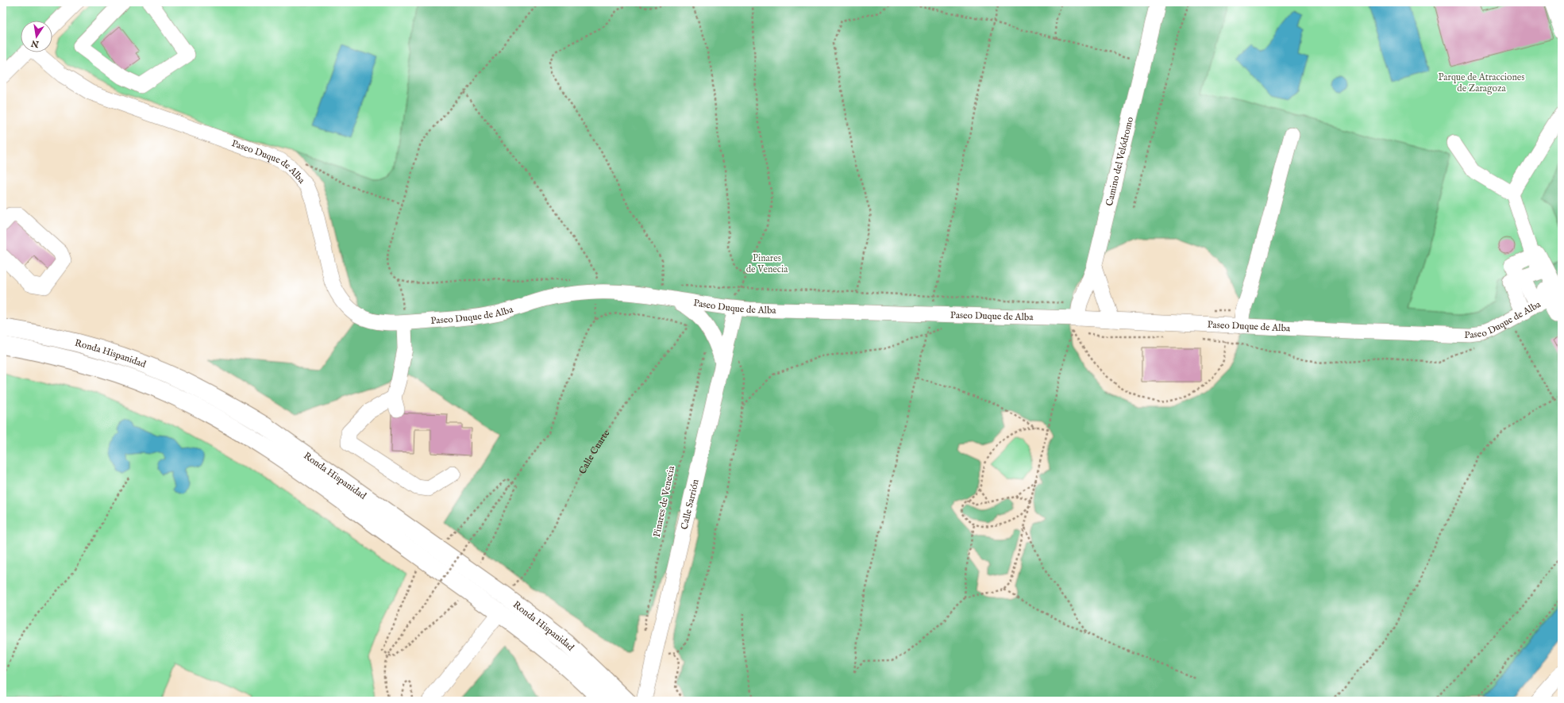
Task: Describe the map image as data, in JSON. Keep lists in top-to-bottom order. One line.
{"streets":{"highway":["Ronda Hispanidad"],"street":["Camino del Velódromo","Paseo Duque de Alba","Calle Sarrión"],"path":["Calle Cuarte","Pinares de Venecia"]},"crossings":[["Camino del Velódromo","Paseo Duque de Alba"],["Paseo Duque de Alba","Calle Sarrión"],["Ronda Hispanidad","Calle Cuarte"]],"parks":["Parque de Atracciones de Zaragoza","Pinares de Venecia"],"north":"bottom"}
